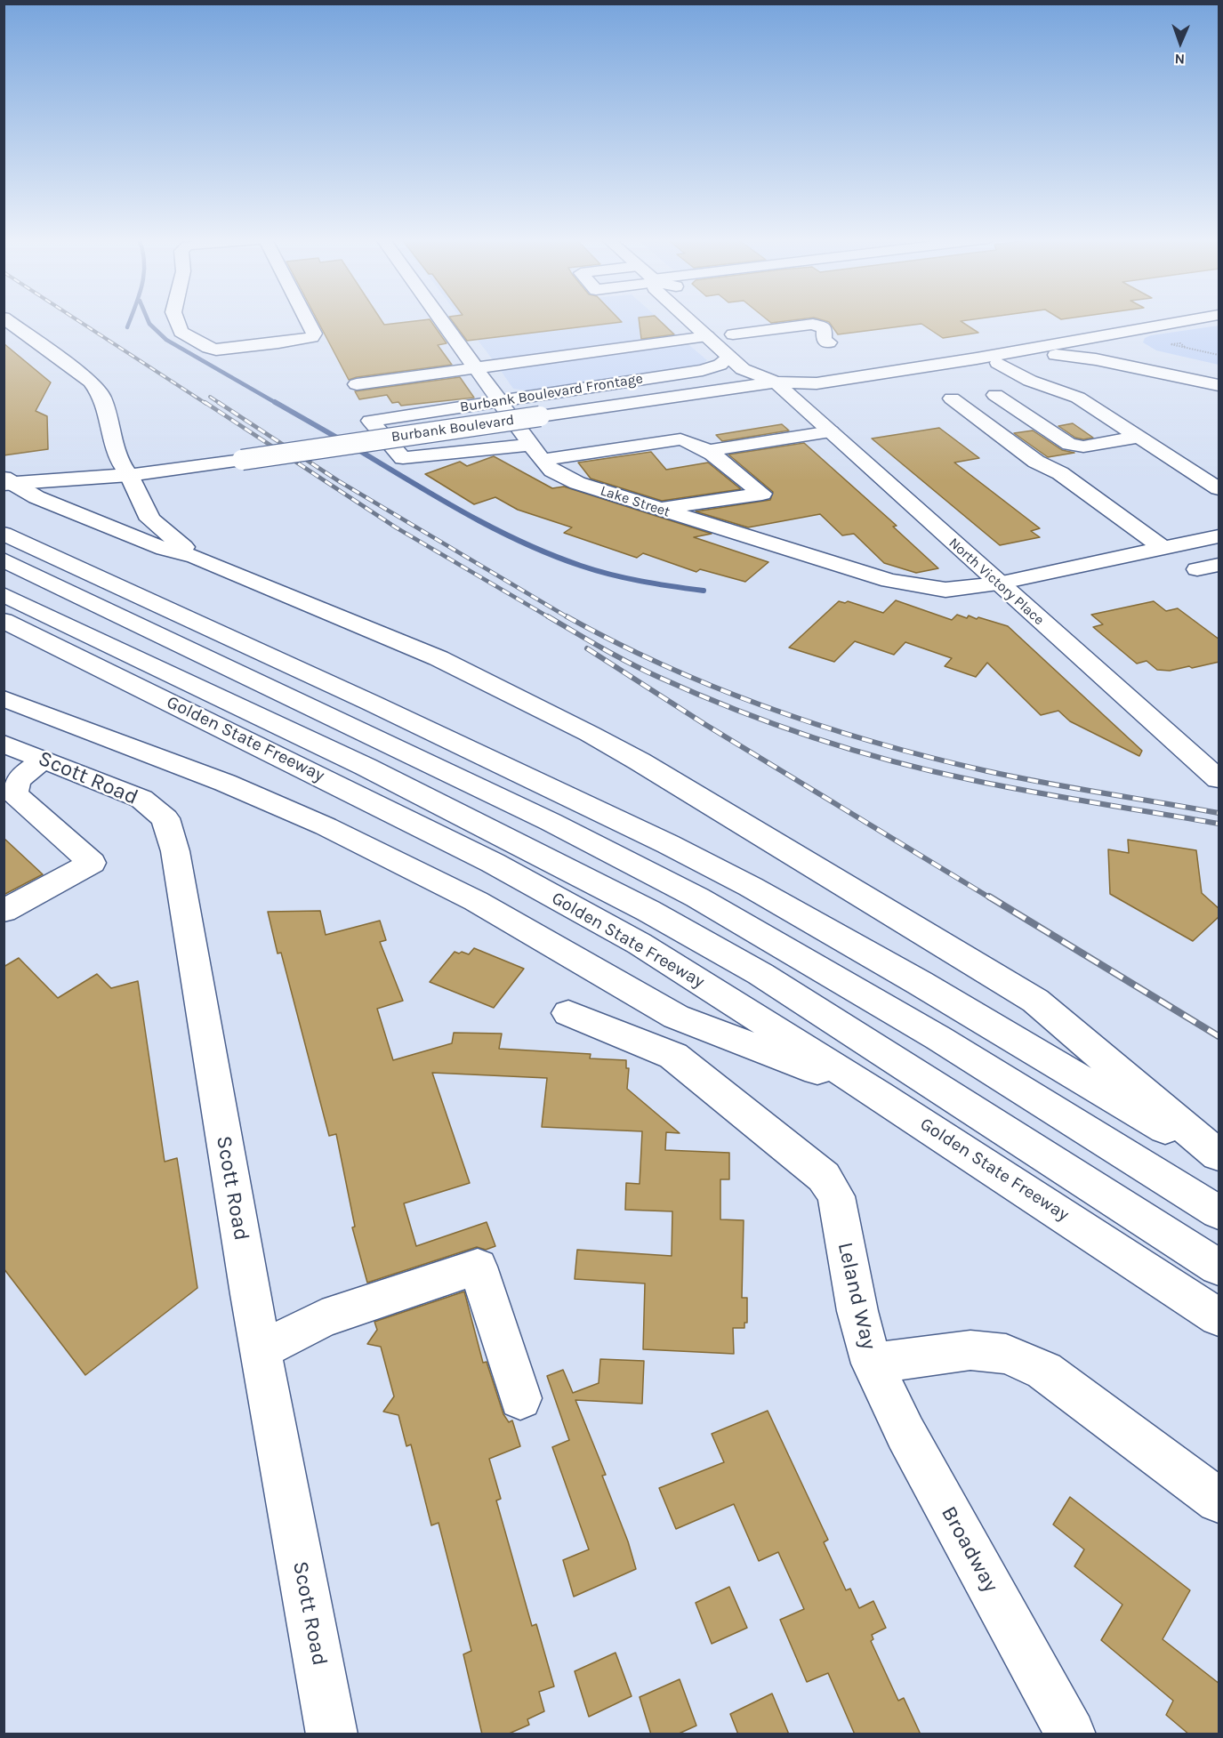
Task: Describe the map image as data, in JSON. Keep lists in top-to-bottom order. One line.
{"streets":{"main road":["Burbank Boulevard Frontage","Burbank Boulevard","Lake Street","North Victory Place","Golden State Freeway","Scott Road","Leland Way","Broadway"]},"crossings":[["Burbank Boulevard Frontage","Lake Street"],["Burbank Boulevard","North Victory Place"],["Lake Street","North Victory Place"],["Leland Way","Broadway"]],"north":"bottom"}
